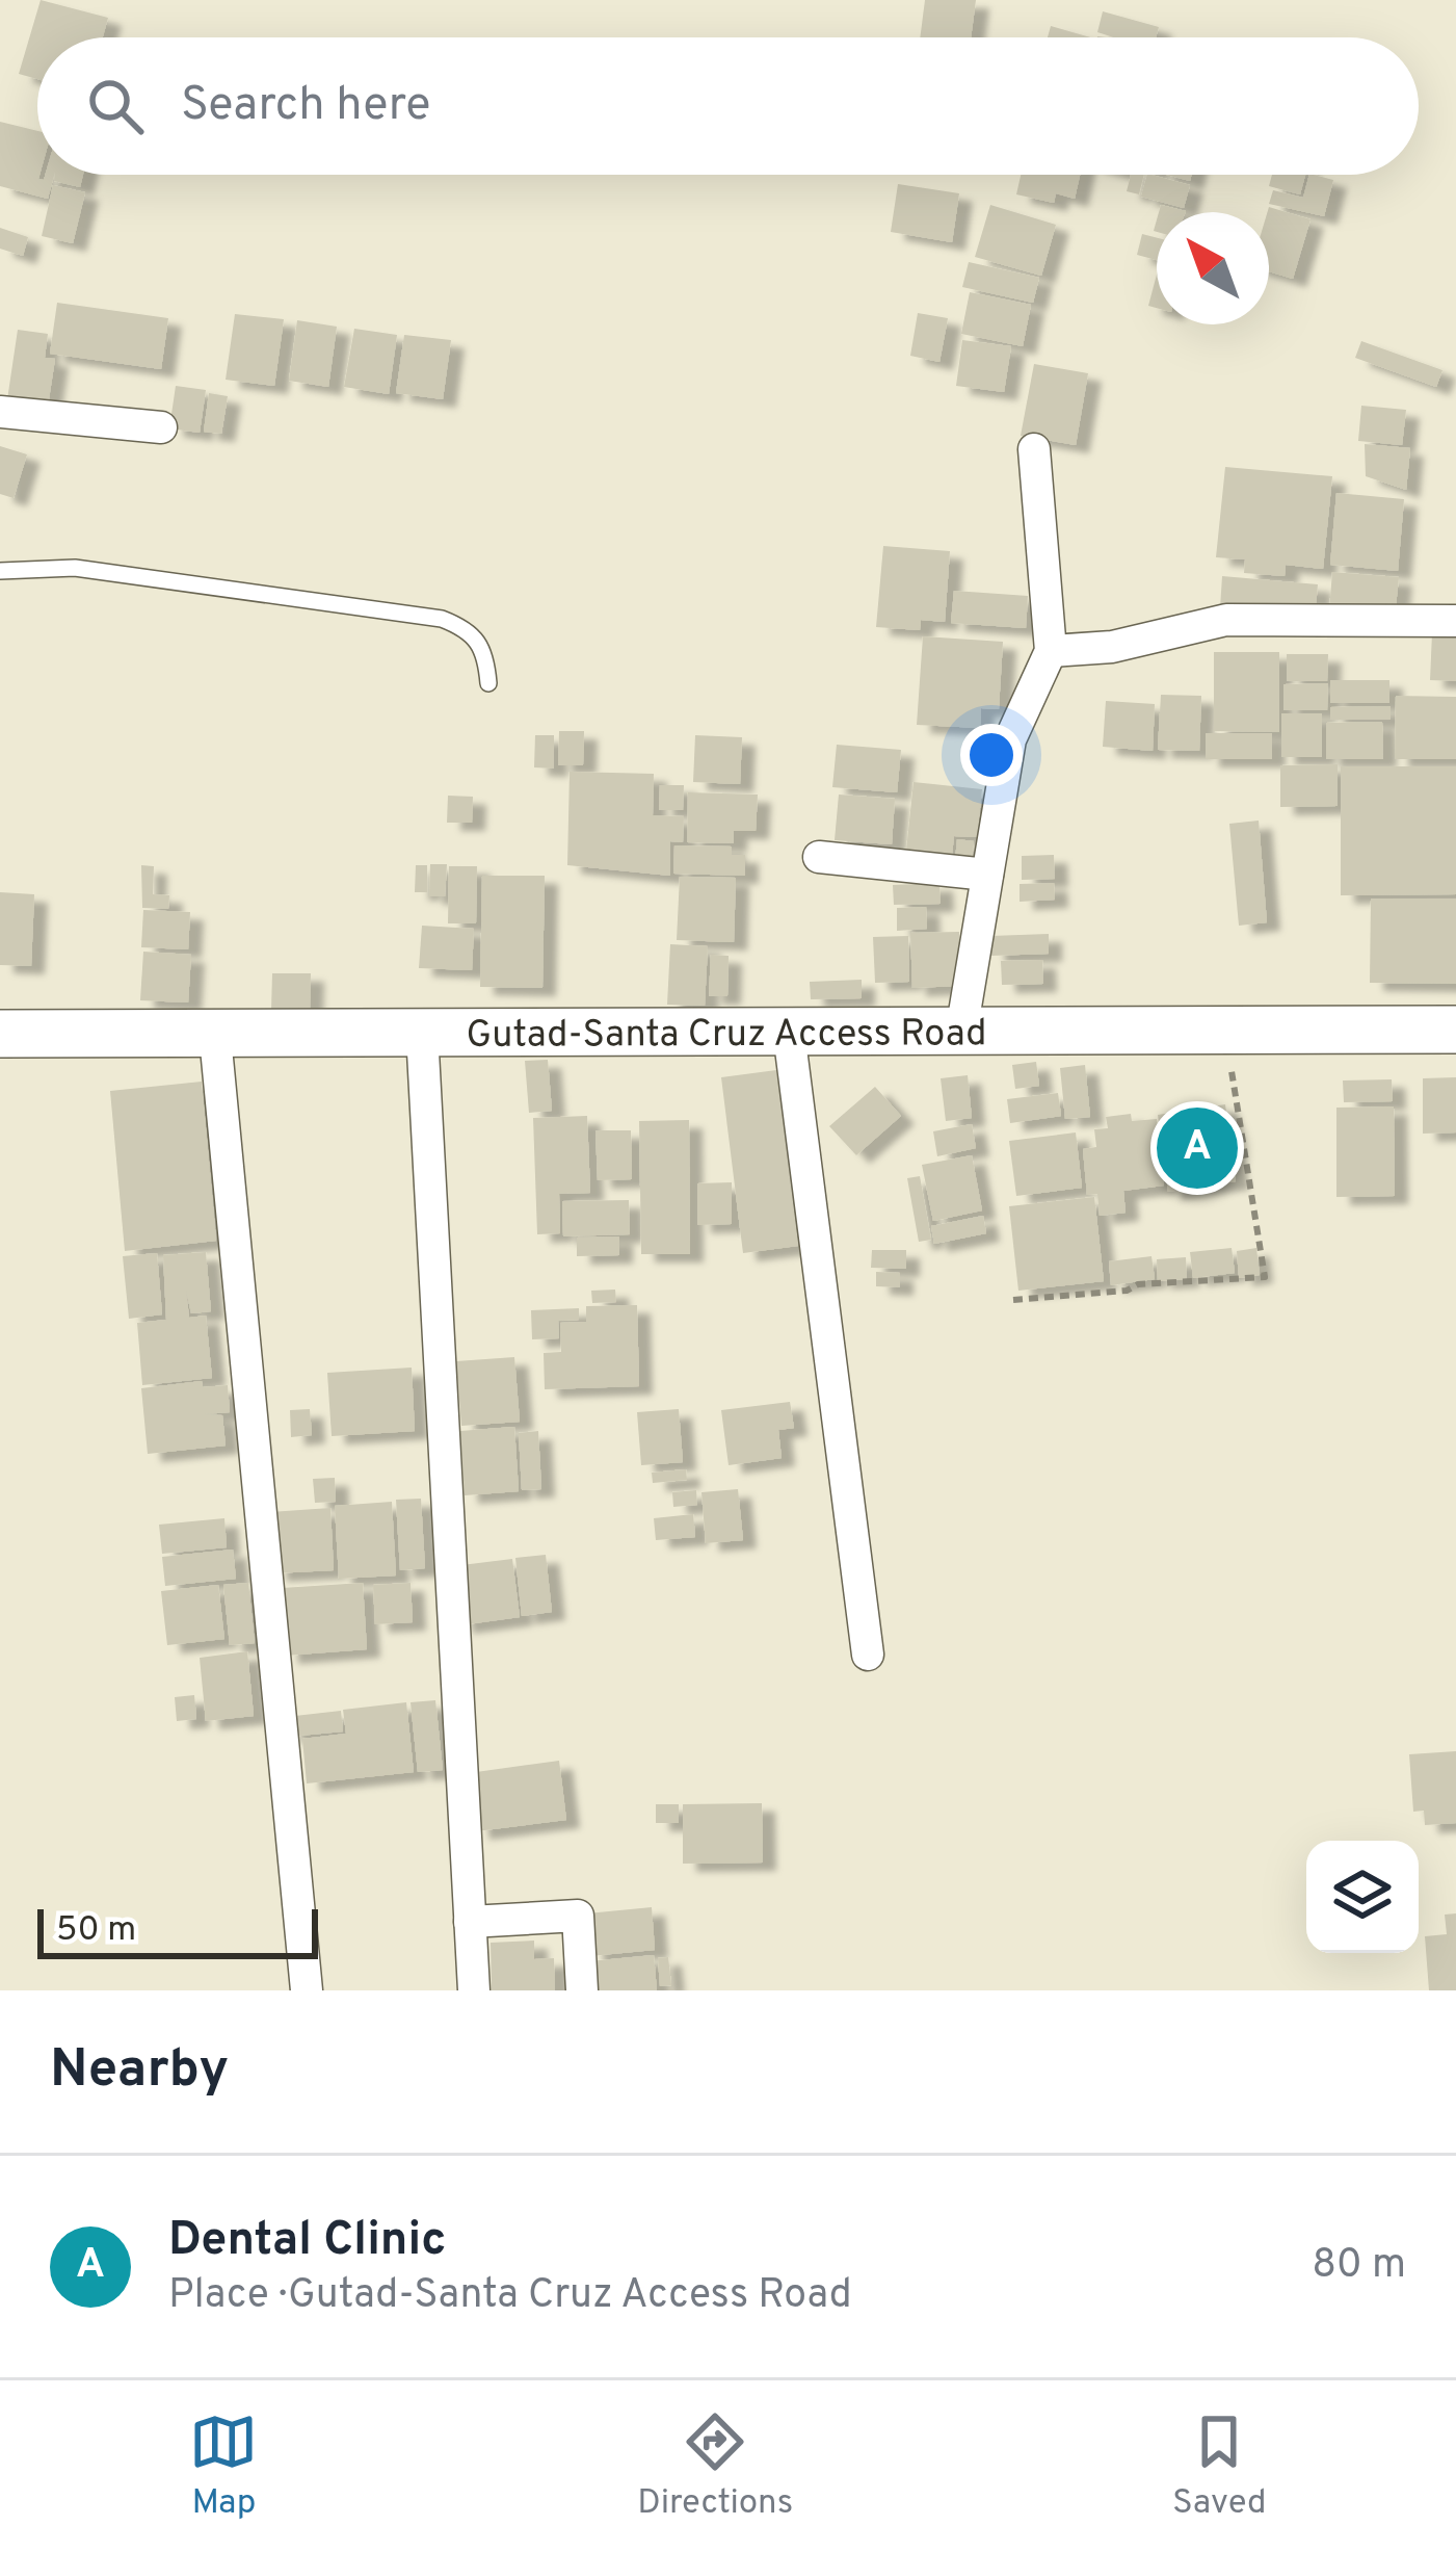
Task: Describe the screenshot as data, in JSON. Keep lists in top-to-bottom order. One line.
{"streets":{"main road":["Gutad-Santa Cruz Access Road"]},"scale_bar":"50 m","north":"top left","page":{"search":"Search here","pins":"A","scale":"50 m","heading":"Nearby","list":[{"mark":"A","name":"Dental Clinic","note":"Place · Gutad-Santa Cruz Access Road","value":"80 m"}],"nav":["Map","Directions","Saved"]}}
